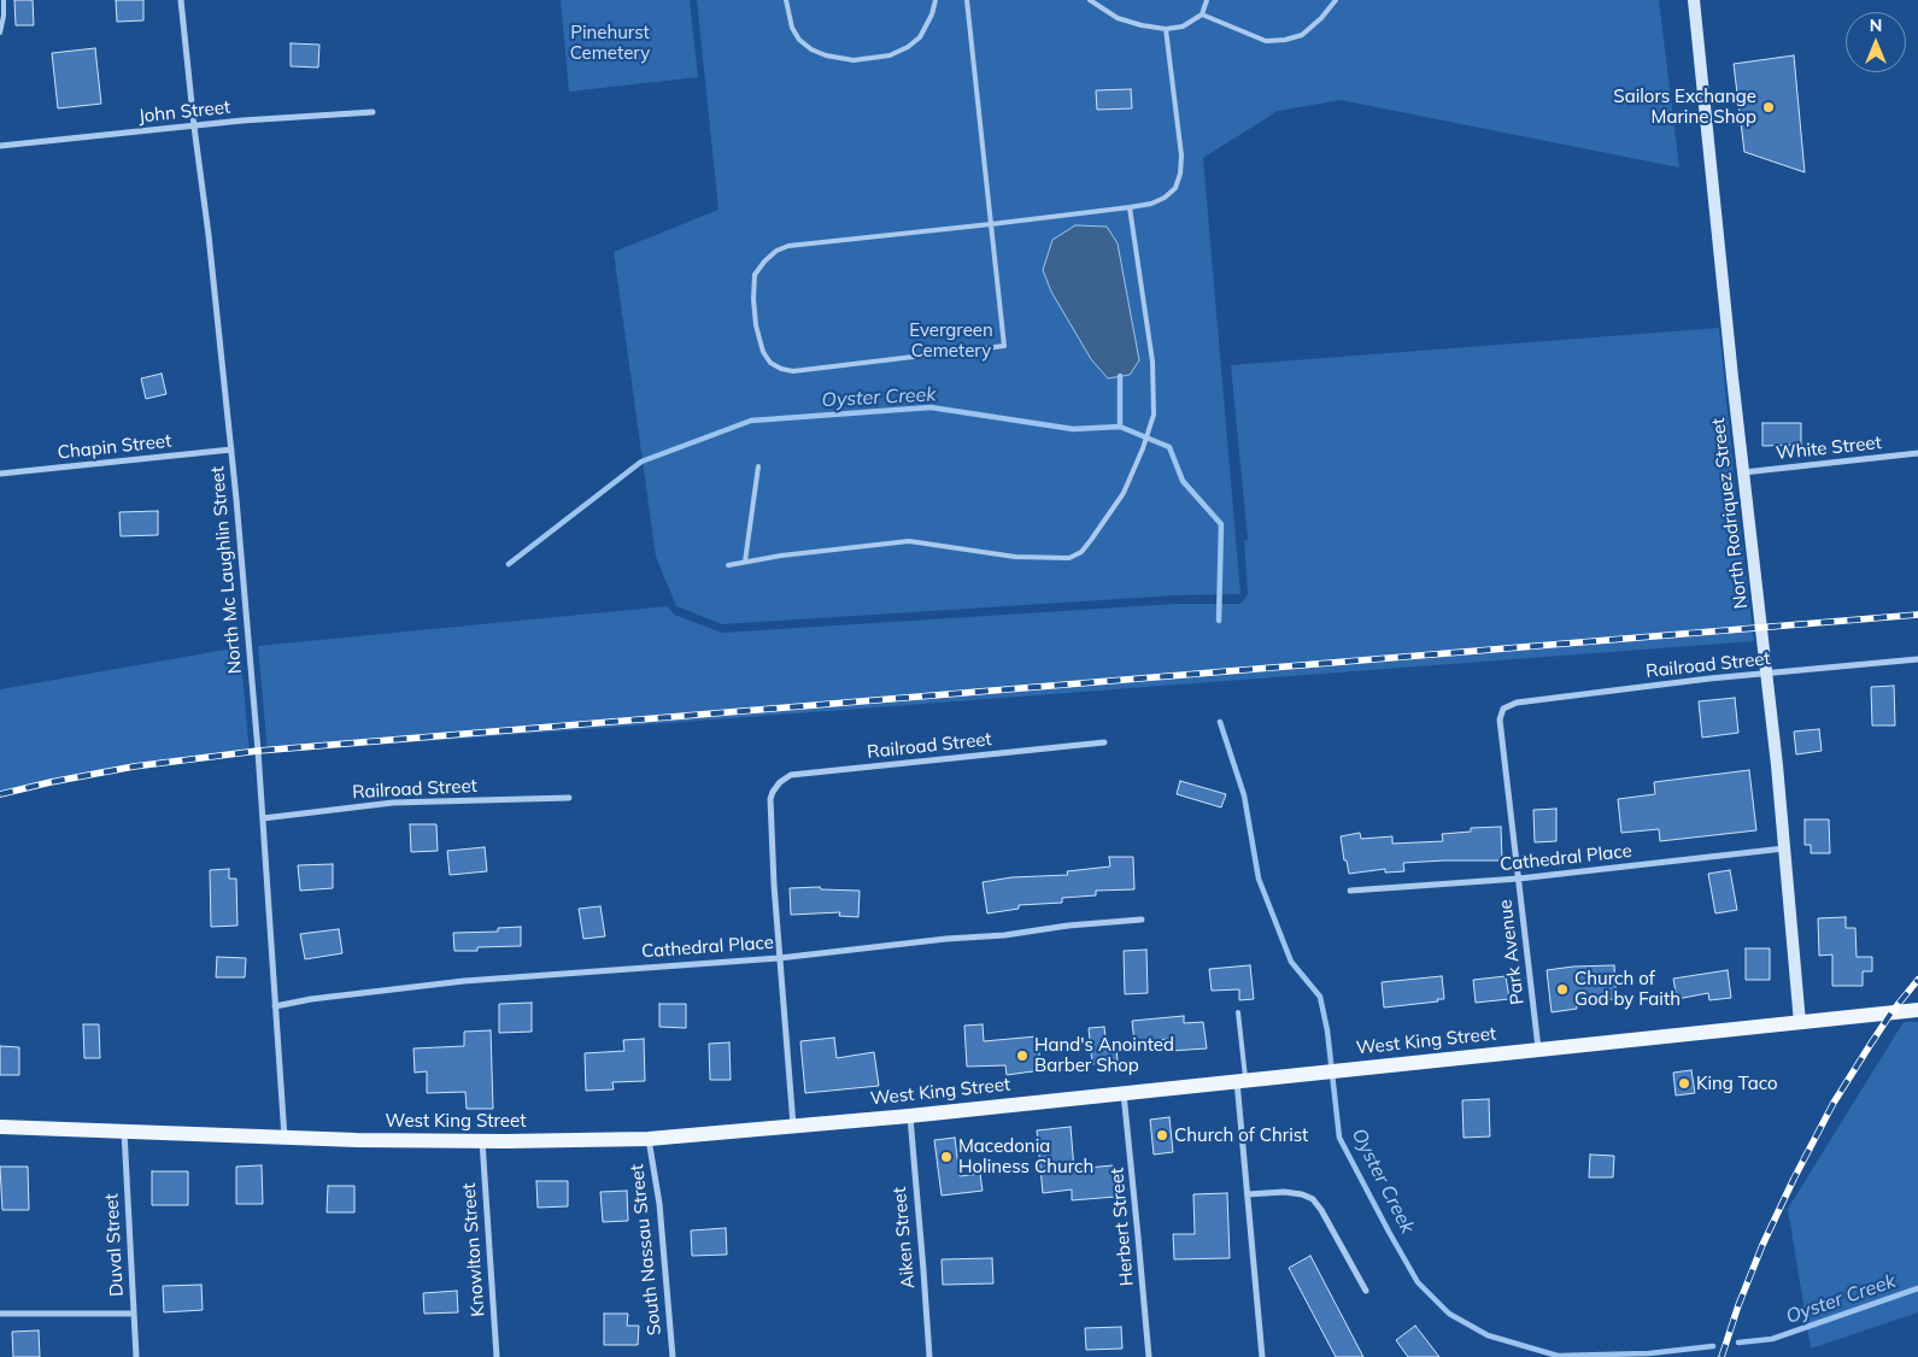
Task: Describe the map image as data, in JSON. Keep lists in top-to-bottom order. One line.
{"streets":{"main road":["West King Street"],"street":["John Street","Chapin Street","White Street","North Rodriquez Street","North Mc Laughlin Street","Railroad Street","Cathedral Place","Park Avenue","Herbert Street","Aiken Street","Duval Street","Knowlton Street","South Nassau Street"]},"crossings":[["John Street","North Mc Laughlin Street"],["Chapin Street","North Mc Laughlin Street"],["White Street","North Rodriquez Street"],["North Rodriquez Street","Railroad Street"],["North Rodriquez Street","Cathedral Place"],["North Rodriquez Street","West King Street"],["North Mc Laughlin Street","Railroad Street"],["North Mc Laughlin Street","Cathedral Place"],["North Mc Laughlin Street","West King Street"],["Railroad Street","Cathedral Place"],["Railroad Street","Park Avenue"],["Cathedral Place","Park Avenue"],["Park Avenue","West King Street"],["West King Street","Herbert Street"],["West King Street","Aiken Street"],["West King Street","Duval Street"],["West King Street","Knowlton Street"],["West King Street","South Nassau Street"]],"water":["Oyster Creek"],"parks":["Pinehurst Cemetery","Evergreen Cemetery"],"places":["Sailors Exchange Marine Shop","Church of God by Faith","Hand's Anointed Barber Shop","King Taco","Church of Christ","Macedonia Holiness Church"],"north":"top"}
